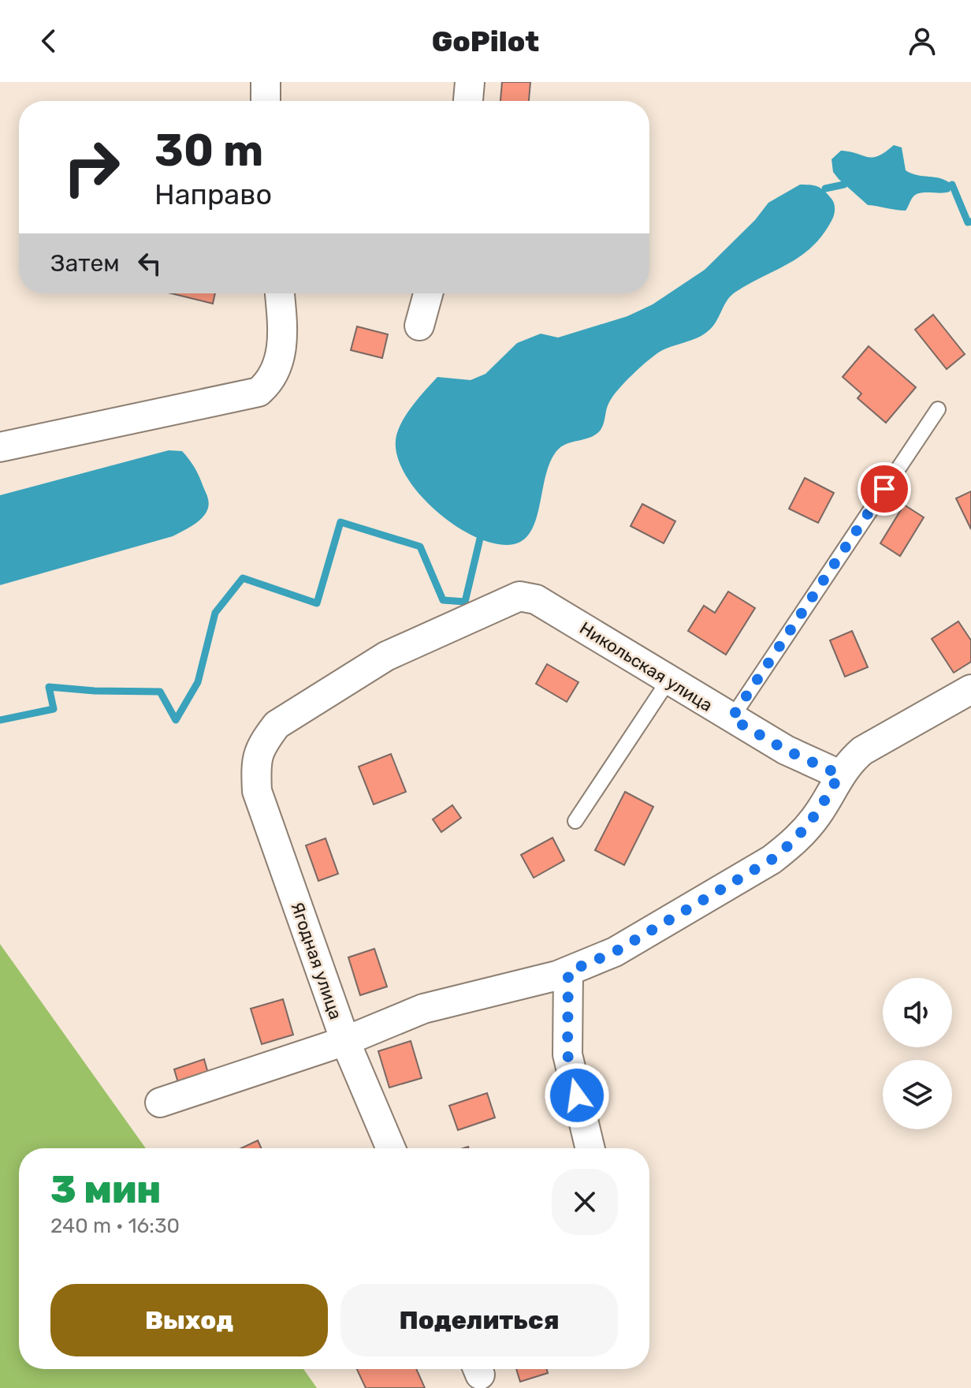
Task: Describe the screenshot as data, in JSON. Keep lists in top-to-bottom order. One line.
{"streets":{"street":["Никольская улица","Ягодная улица"]},"crossings":[["Никольская улица","Ягодная улица"]],"page":{"header":"GoPilot","turn":["30 m","Направо"],"then":"Затем","heading":["3 мин","240 m · 16:30"],"buttons":["Выход","Поделиться"]}}
